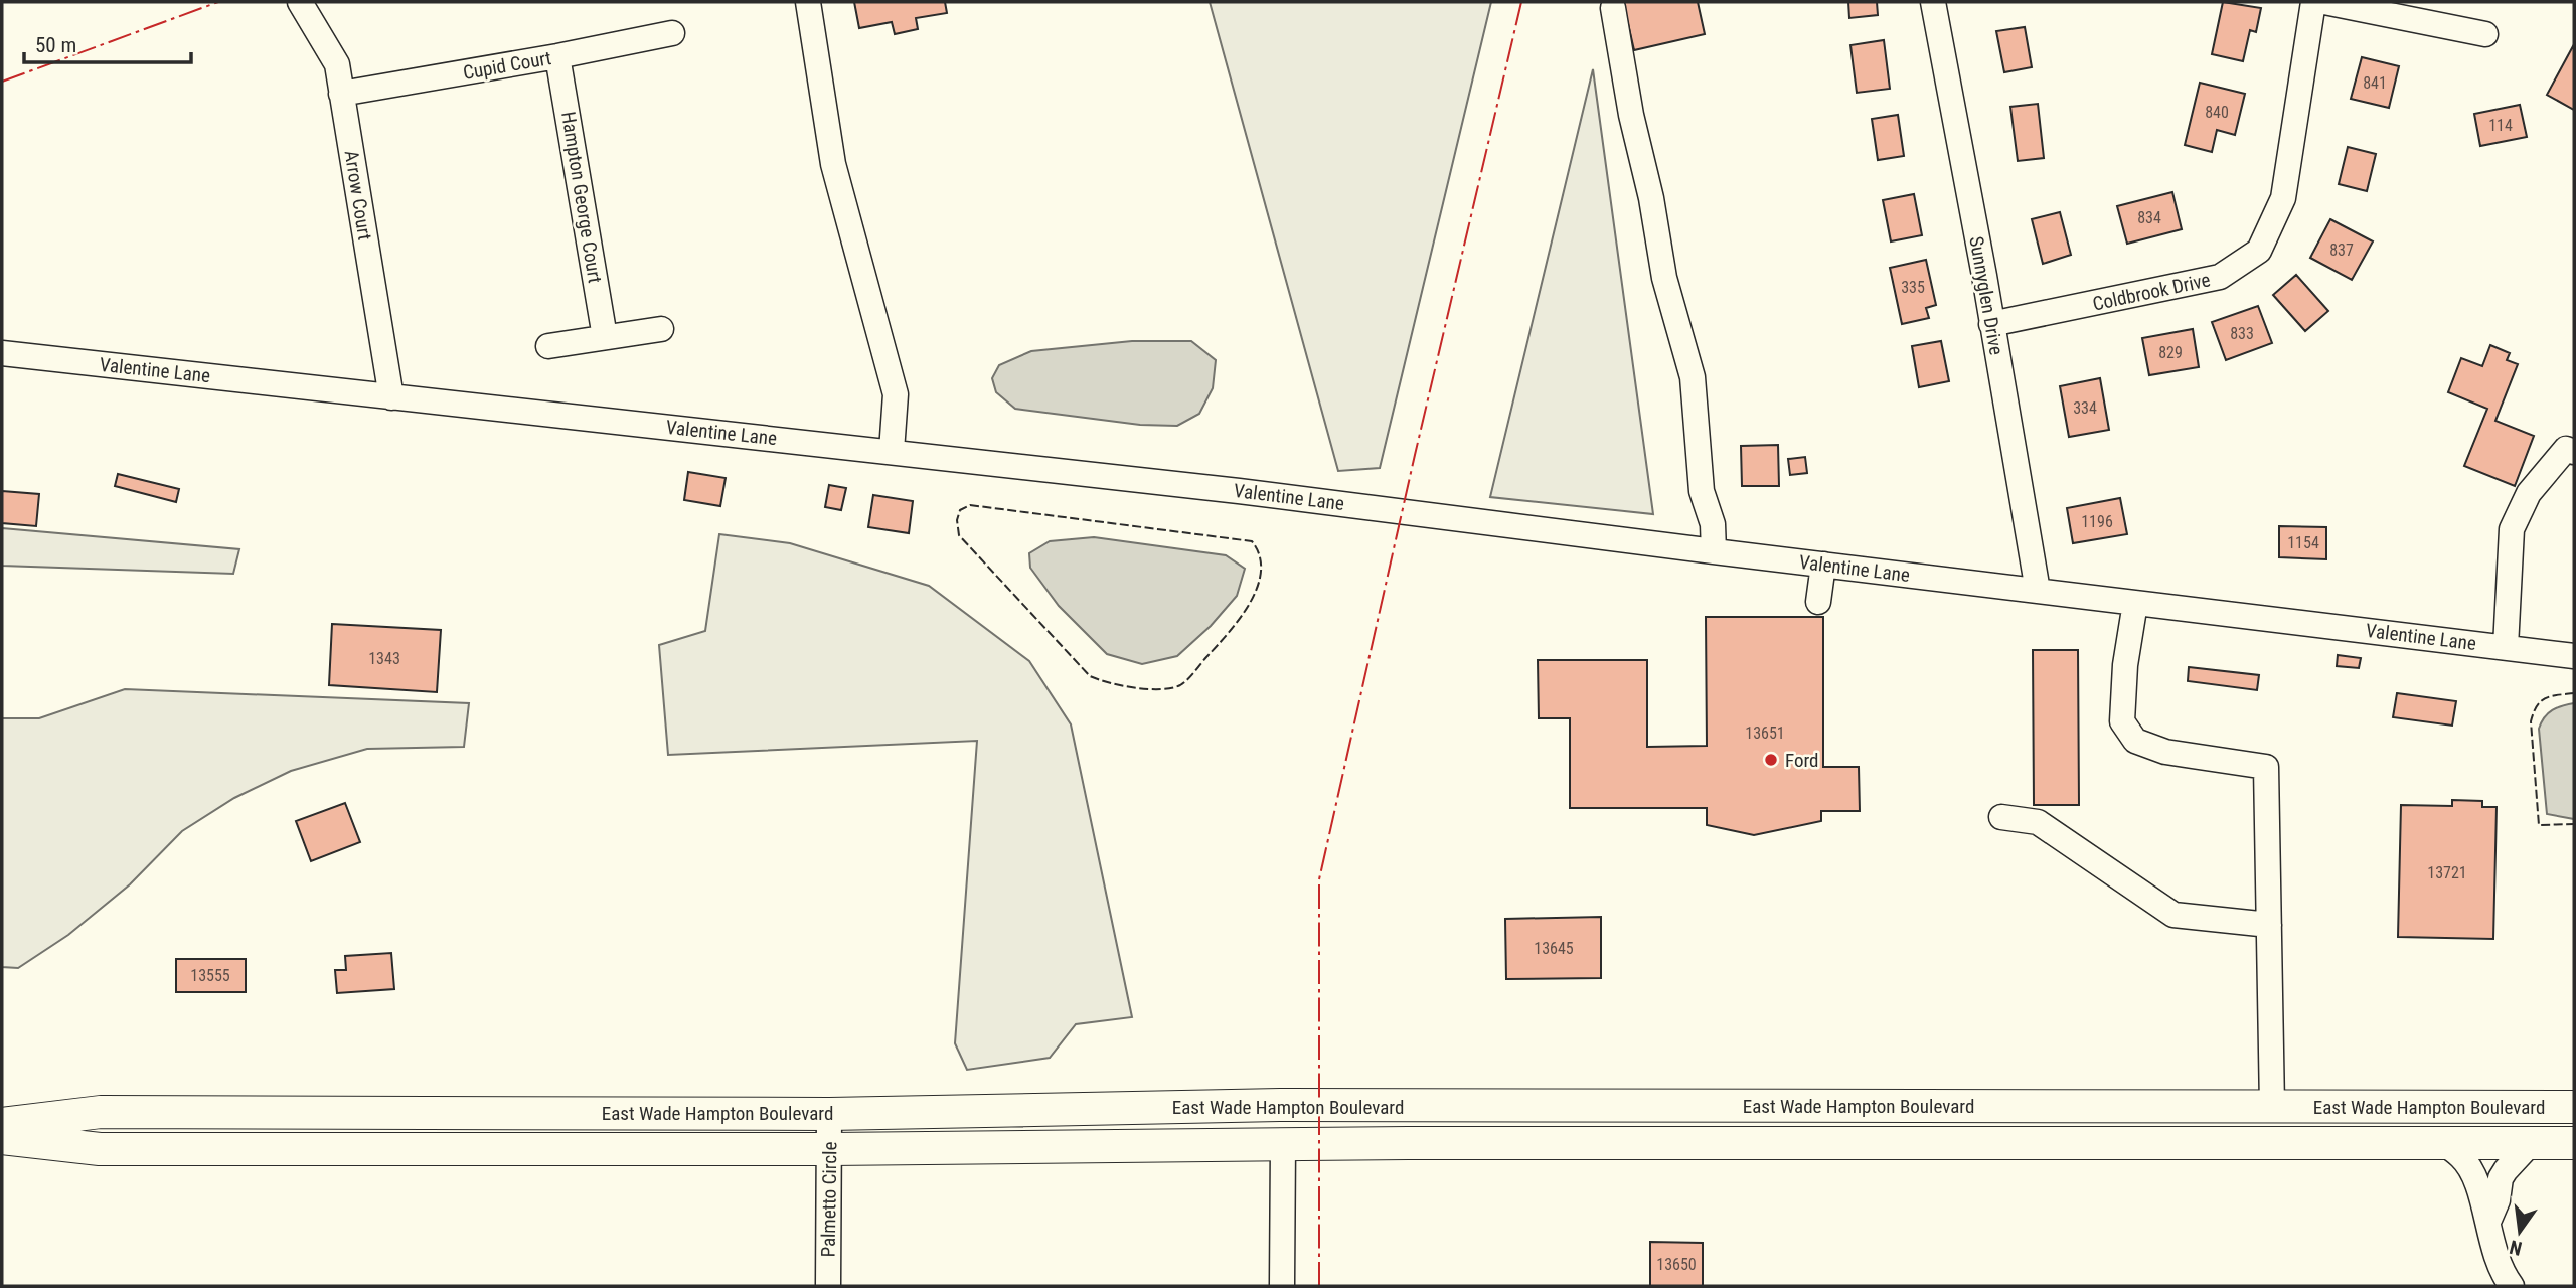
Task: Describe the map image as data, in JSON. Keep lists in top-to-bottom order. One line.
{"streets":{"main road":["East Wade Hampton Boulevard"],"street":["Cupid Court","Arrow Court","Hampton George Court","Coldbrook Drive","Sunnyglen Drive","Valentine Lane","Palmetto Circle"]},"crossings":[["Cupid Court","Arrow Court"],["Cupid Court","Hampton George Court"],["Arrow Court","Valentine Lane"],["Coldbrook Drive","Sunnyglen Drive"],["Sunnyglen Drive","Valentine Lane"],["East Wade Hampton Boulevard","Palmetto Circle"]],"places":["Ford"],"house_numbers":["841","840","114","834","837","335","833","829","334","1196","1154","1343","13651","13721","13645","13555","13650"],"scale_bar":"50 m","north":"bottom"}
